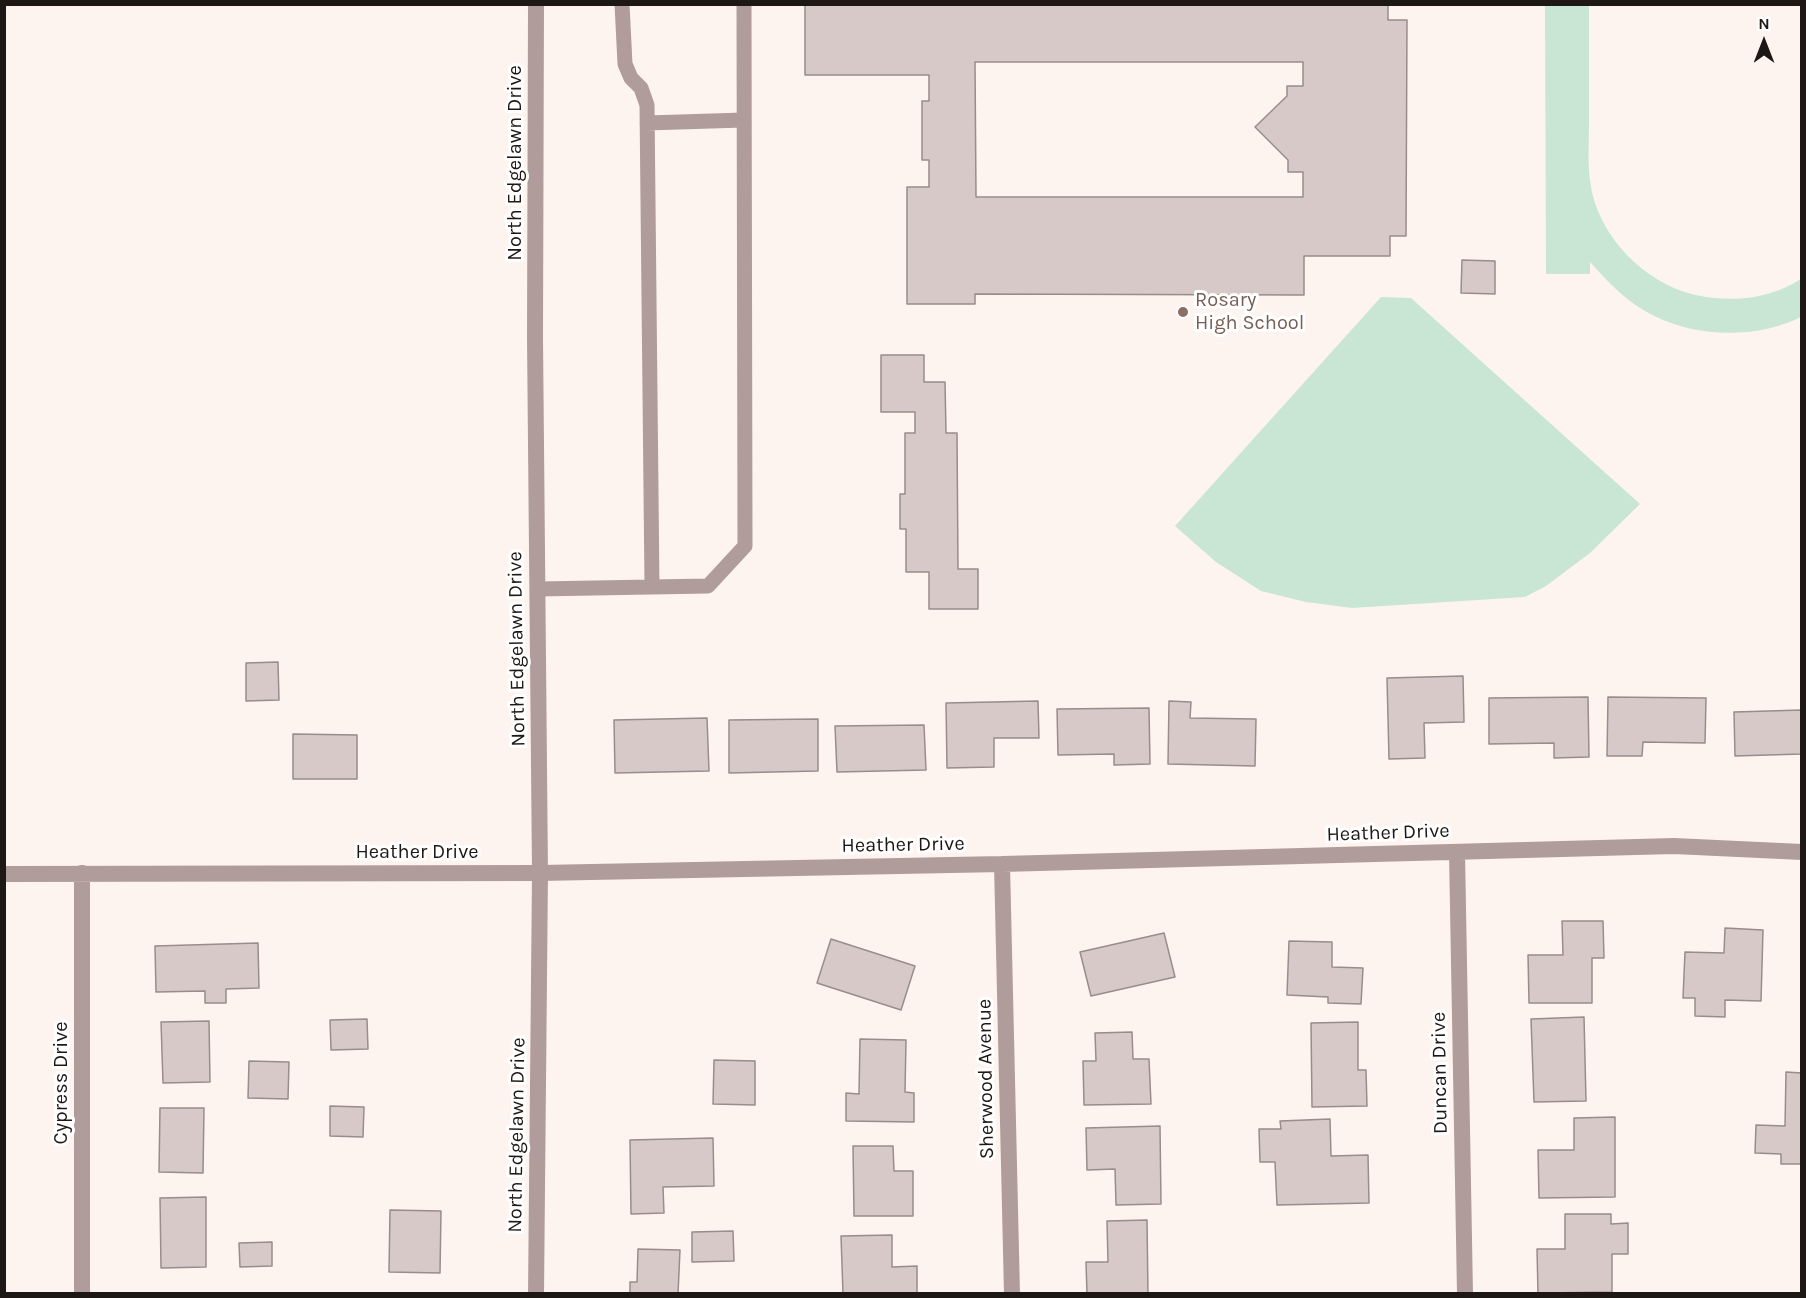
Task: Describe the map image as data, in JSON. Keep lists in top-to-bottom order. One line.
{"streets":{"street":["North Edgelawn Drive","Heather Drive","Duncan Drive","Sherwood Avenue","Cypress Drive"]},"crossings":[["North Edgelawn Drive","Heather Drive"],["Heather Drive","Duncan Drive"],["Heather Drive","Sherwood Avenue"],["Heather Drive","Cypress Drive"]],"places":["Rosary High School"],"north":"top"}
